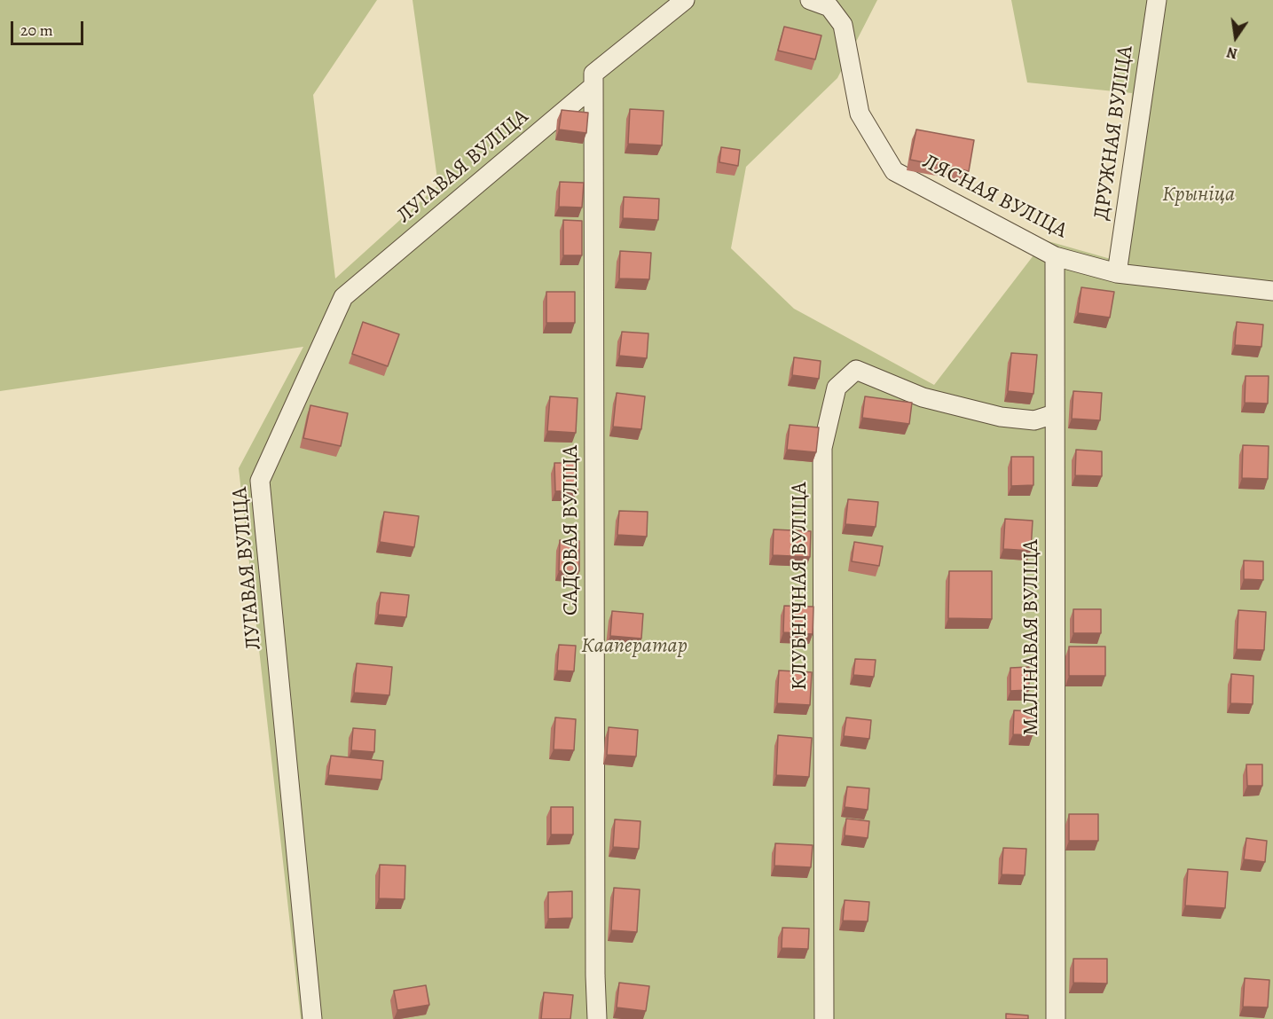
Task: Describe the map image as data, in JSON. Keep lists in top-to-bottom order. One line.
{"streets":{"street":["ДРУЖНАЯ ВУЛІЦА","ЛУГАВАЯ ВУЛІЦА","ЛЯСНАЯ ВУЛІЦА","САДОВАЯ ВУЛІЦА","КЛУБНІЧНАЯ ВУЛІЦА","МАЛІНАВАЯ ВУЛІЦА"]},"crossings":[["ДРУЖНАЯ ВУЛІЦА","ЛЯСНАЯ ВУЛІЦА"],["ЛУГАВАЯ ВУЛІЦА","САДОВАЯ ВУЛІЦА"],["ЛЯСНАЯ ВУЛІЦА","МАЛІНАВАЯ ВУЛІЦА"],["КЛУБНІЧНАЯ ВУЛІЦА","МАЛІНАВАЯ ВУЛІЦА"]],"parks":["Крыніца","Кааператар"],"scale_bar":"20 m","north":"bottom"}
